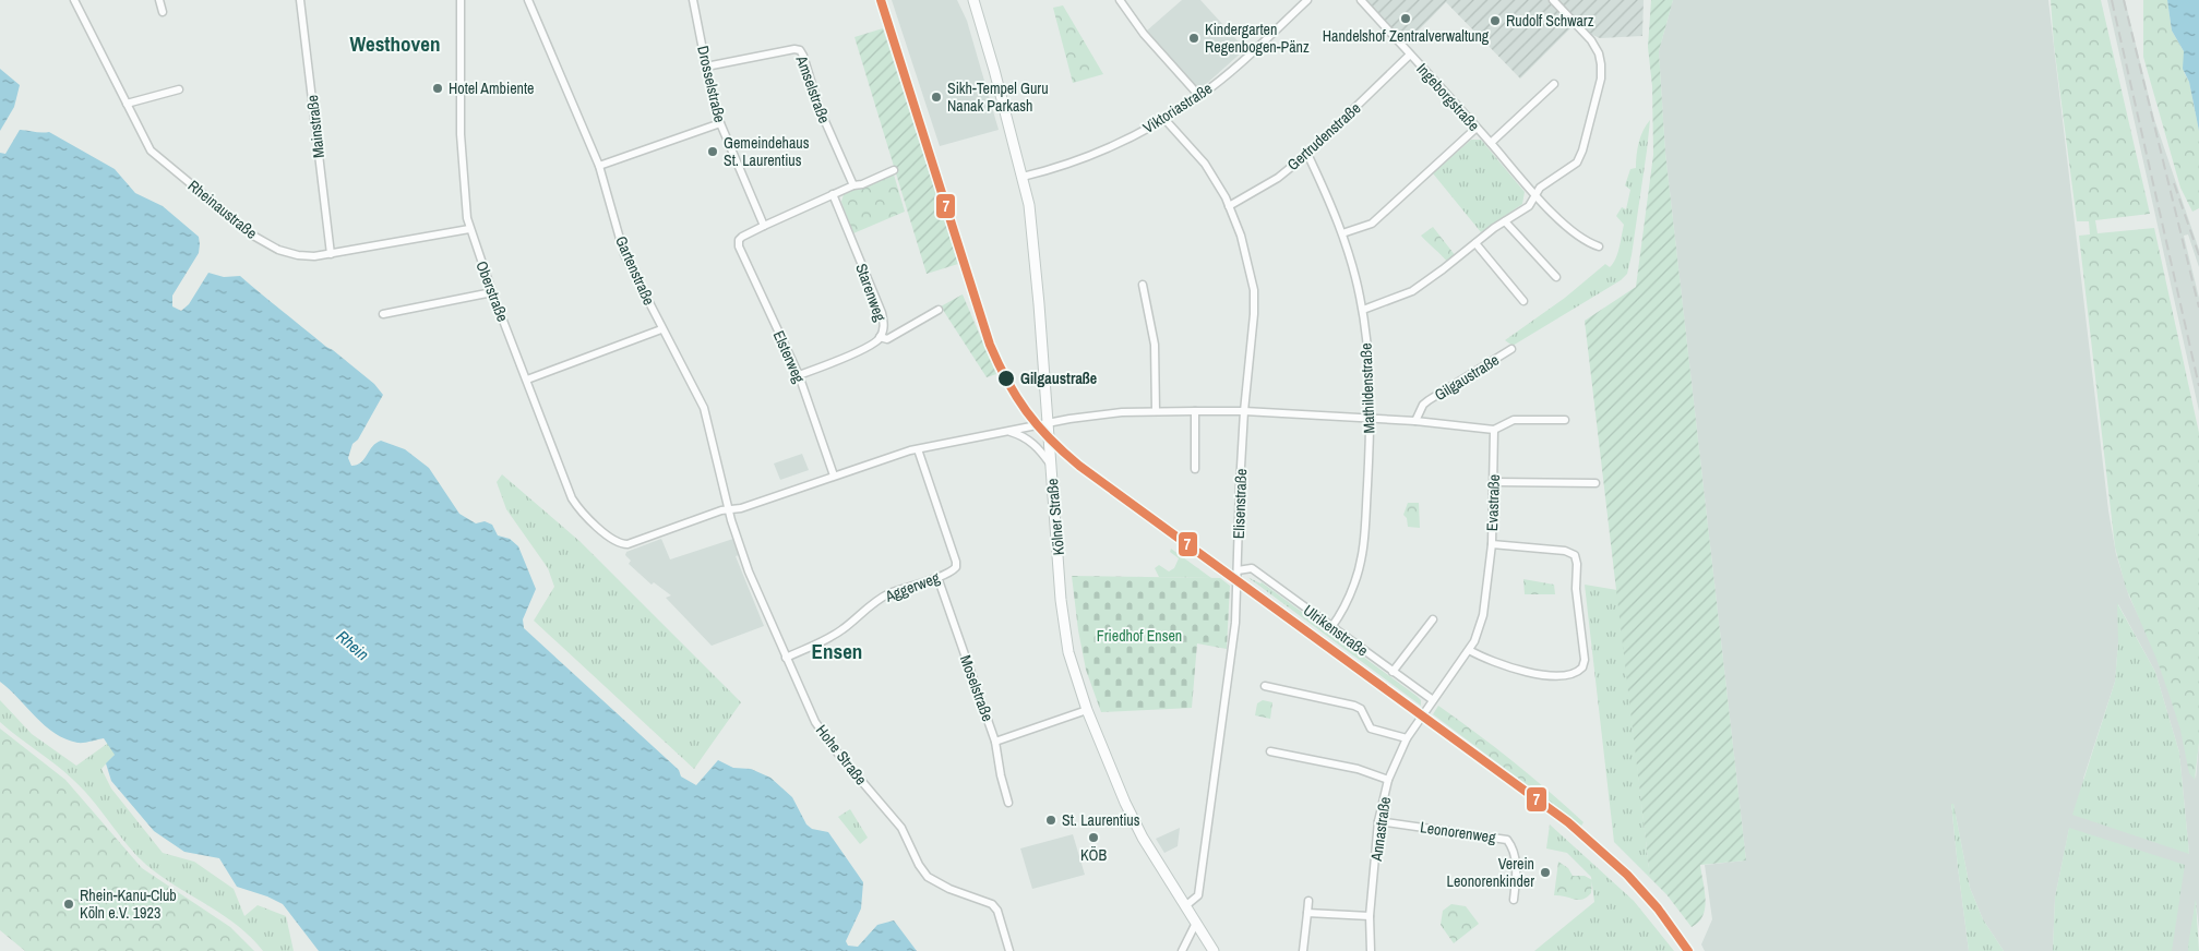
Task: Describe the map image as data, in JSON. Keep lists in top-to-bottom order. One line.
{"streets":{"main road":["Kölner Straße"],"street":["Drosselstraße","Amselstraße","Ingeborgstraße","Viktoriastraße","Mainstraße","Gertrudenstraße","Rheinaustraße","Gartenstraße","Oberstraße","Starenweg","Elsterweg","Gilgaustraße","Mathildenstraße","Evastraße","Elisenstraße","Aggerweg","Ulrikenstraße","Moselstraße","Hohe Straße","Annastraße","Leonorenweg"]},"crossings":[["Drosselstraße","Amselstraße"],["Drosselstraße","Elsterweg"],["Ingeborgstraße","Gertrudenstraße"],["Viktoriastraße","Elisenstraße"],["Viktoriastraße","Kölner Straße"],["Mainstraße","Rheinaustraße"],["Gertrudenstraße","Mathildenstraße"],["Gertrudenstraße","Elisenstraße"],["Rheinaustraße","Oberstraße"],["Gartenstraße","Oberstraße"],["Gartenstraße","Hohe Straße"],["Oberstraße","Hohe Straße"],["Starenweg","Elsterweg"],["Mathildenstraße","Ulrikenstraße"],["Evastraße","Ulrikenstraße"],["Evastraße","Annastraße"],["Elisenstraße","Kölner Straße"],["Elisenstraße","Ulrikenstraße"],["Aggerweg","Moselstraße"],["Aggerweg","Hohe Straße"],["Annastraße","Leonorenweg"]],"districts":["Westhoven","Ensen"],"water":["Rhein"],"parks":["Friedhof Ensen"],"places":["Handelshof Zentralverwaltung","Rudolf Schwarz","Kindergarten Regenbogen-Pänz","Hotel Ambiente","Sikh-Tempel Guru Nanak Parkash","Gemeindehaus St. Laurentius","Gilgaustraße","St. Laurentius","KÖB","Verein Leonorenkinder","Rhein-Kanu-Club Köln e.V. 1923"],"lines":["transit line 7"]}
